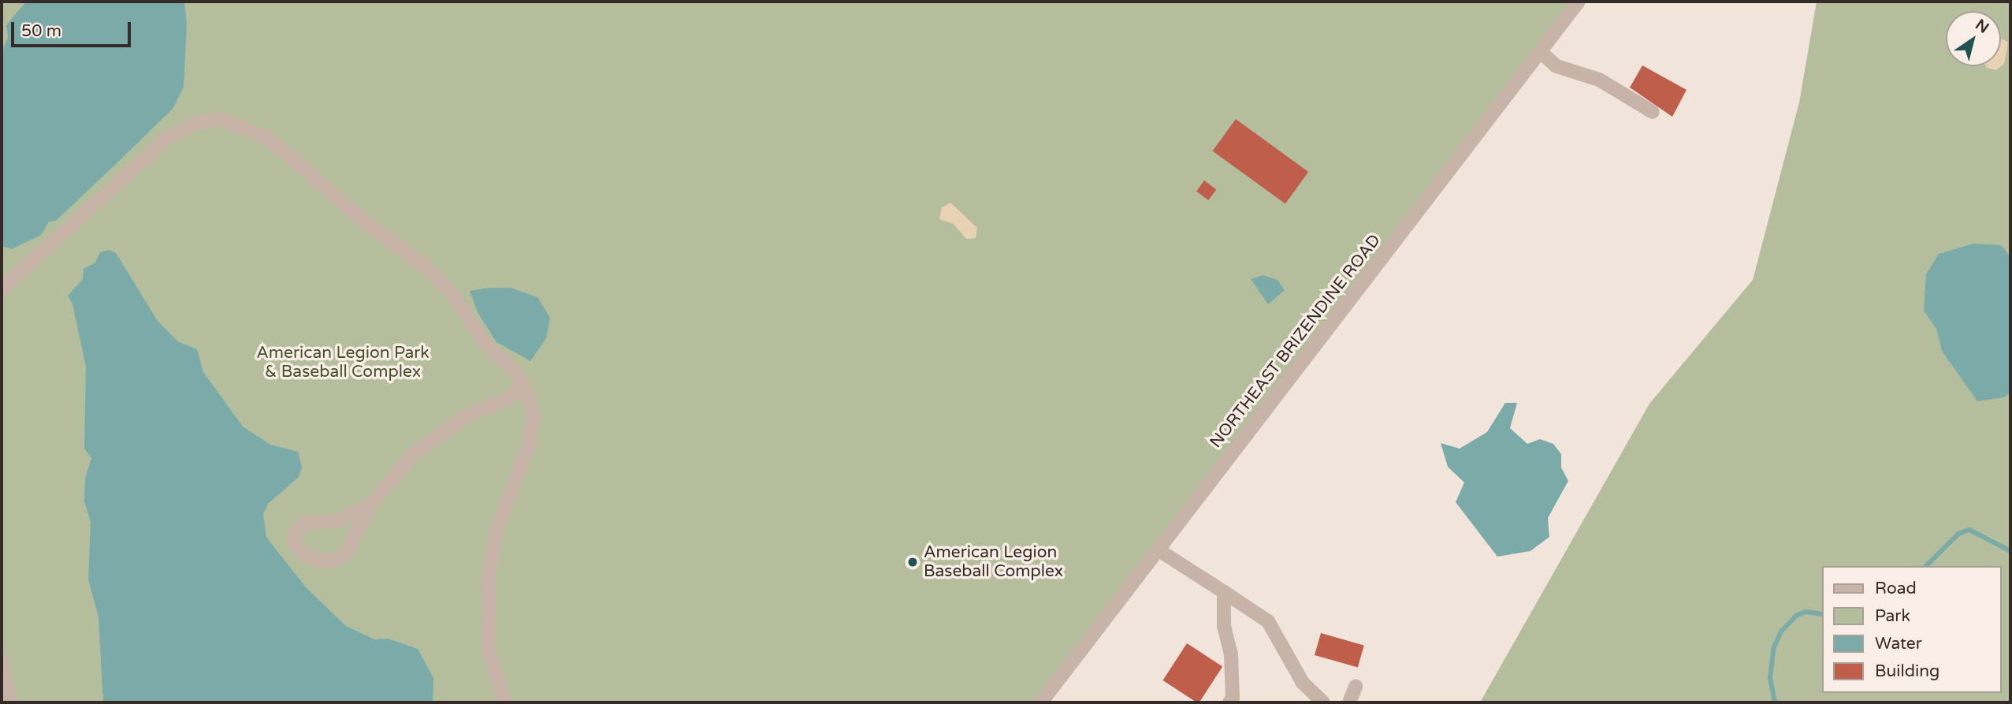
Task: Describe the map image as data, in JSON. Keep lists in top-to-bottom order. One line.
{"streets":{"street":["NORTHEAST BRIZENDINE ROAD"]},"parks":["American Legion Park & Baseball Complex"],"places":["American Legion Baseball Complex"],"legend":["Road","Park","Water","Building"],"scale_bar":"50 m","north":"top right"}
